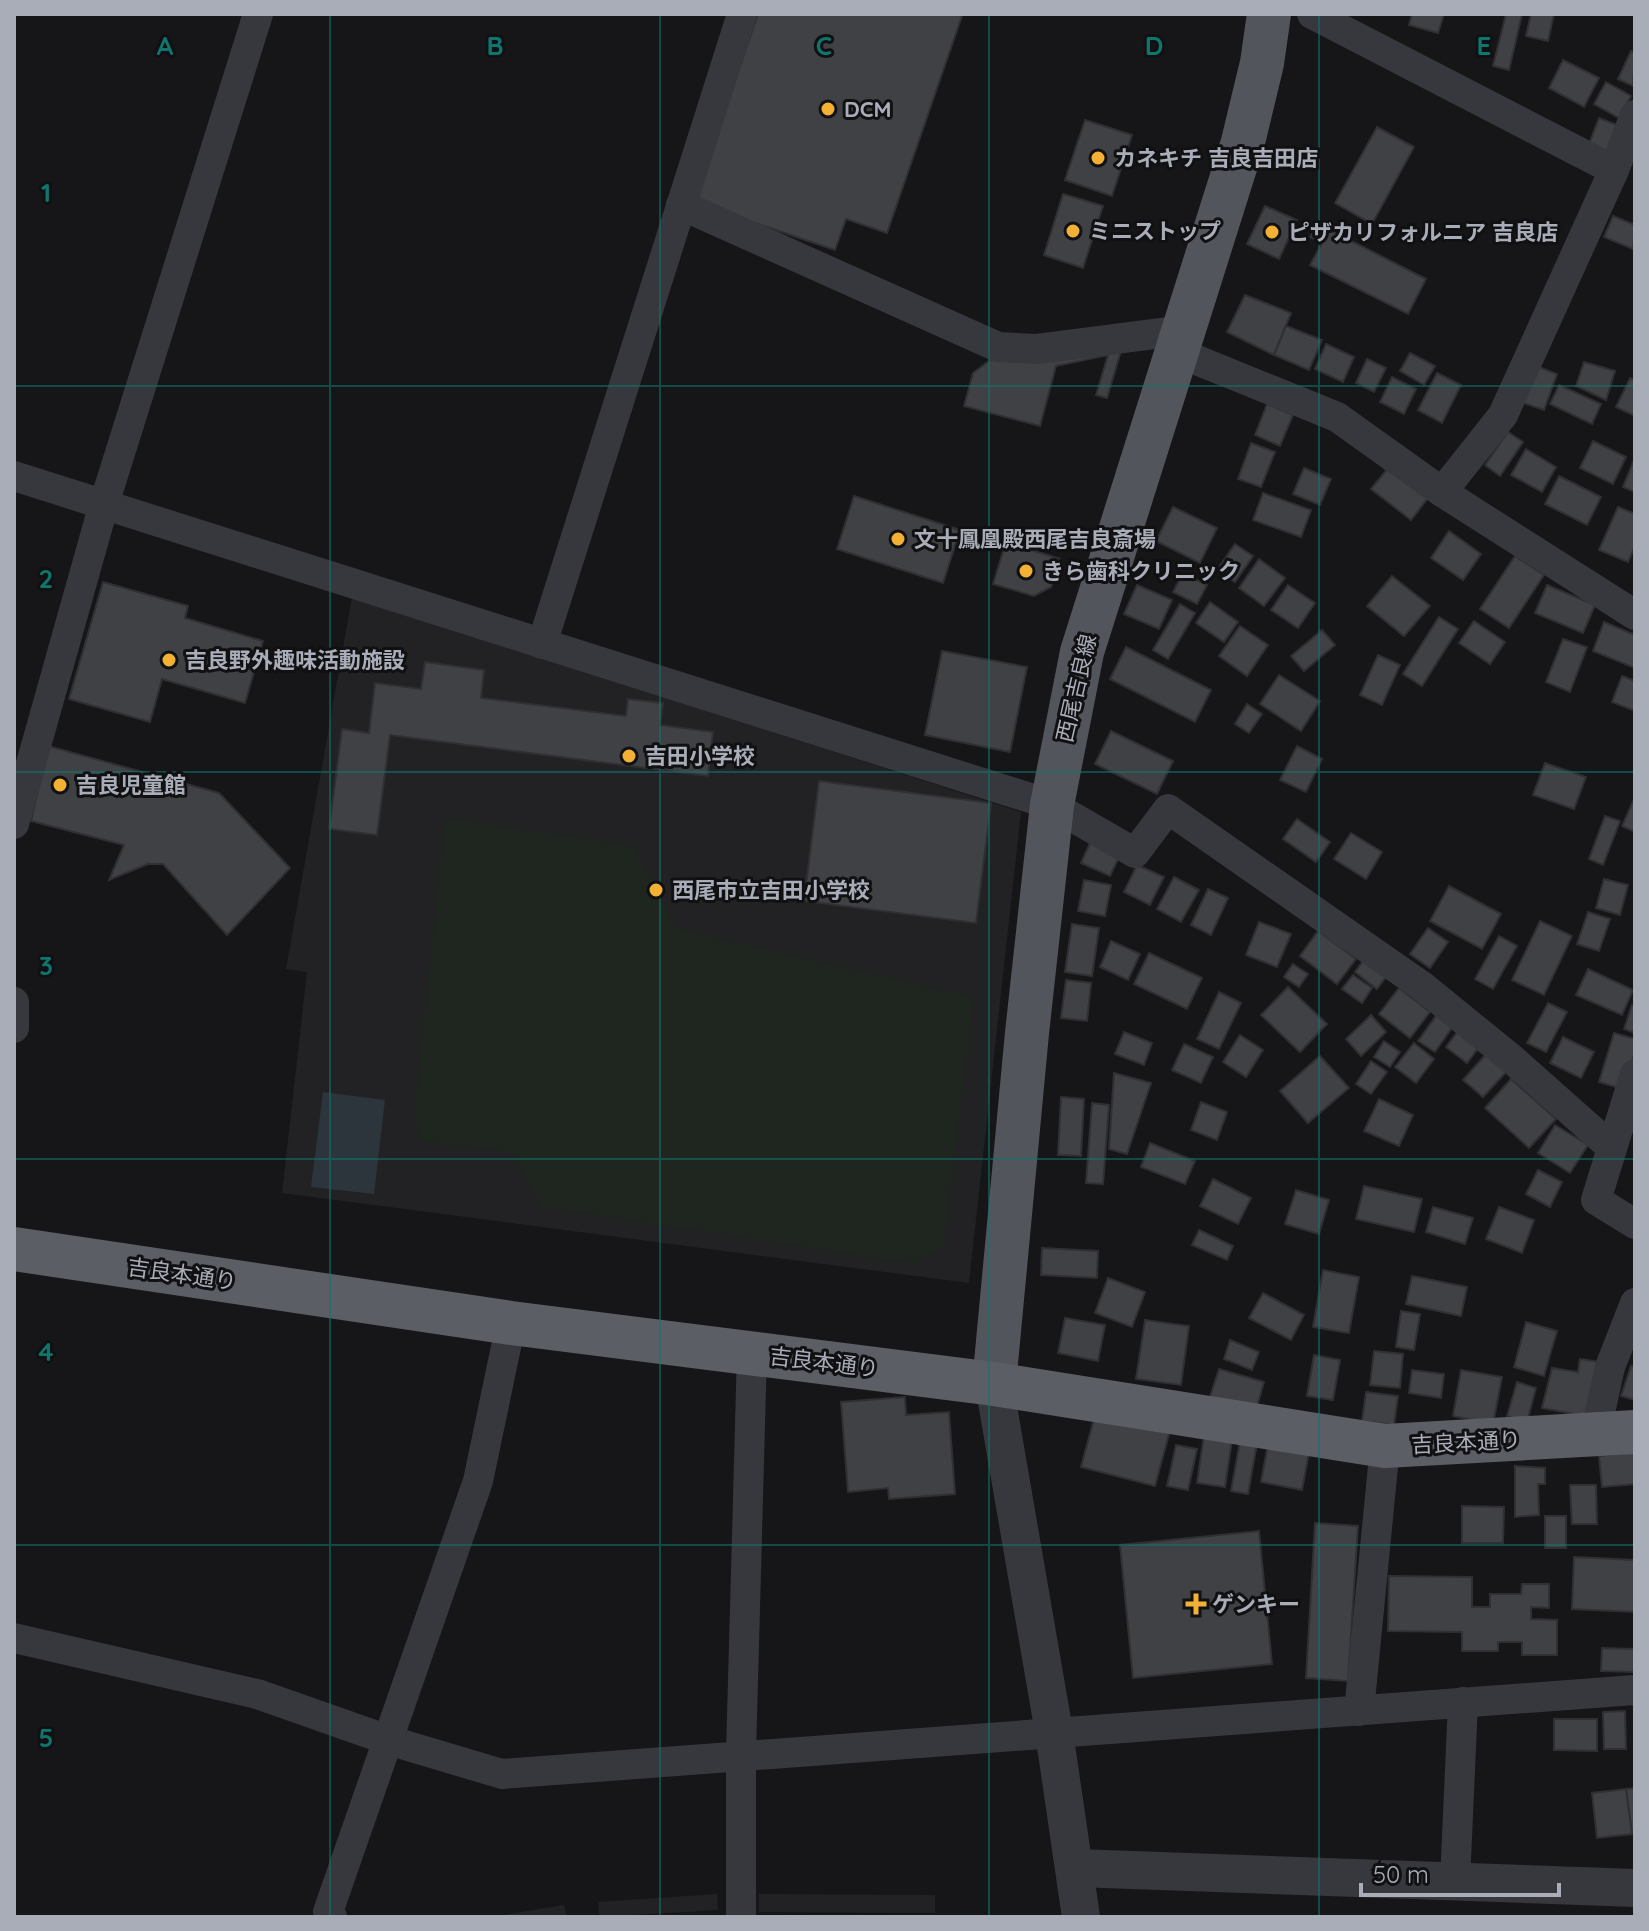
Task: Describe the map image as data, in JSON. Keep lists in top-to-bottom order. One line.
{"streets":{"highway":["吉良本通り"],"main road":["西尾吉良線"]},"crossings":[["西尾吉良線","吉良本通り"]],"places":{"other":["DCM","カネキチ 吉良吉田店","ミニストップ","ピザカリフォルニア 吉良店","文十鳳凰殿西尾吉良斎場","きら歯科クリニック","吉良野外趣味活動施設","吉田小学校","吉良児童館","西尾市立吉田小学校"],"health":["ゲンキー"]},"scale_bar":"50 m","grid":{"columns":["A","B","C","D","E"],"rows":["1","2","3","4","5"]}}
